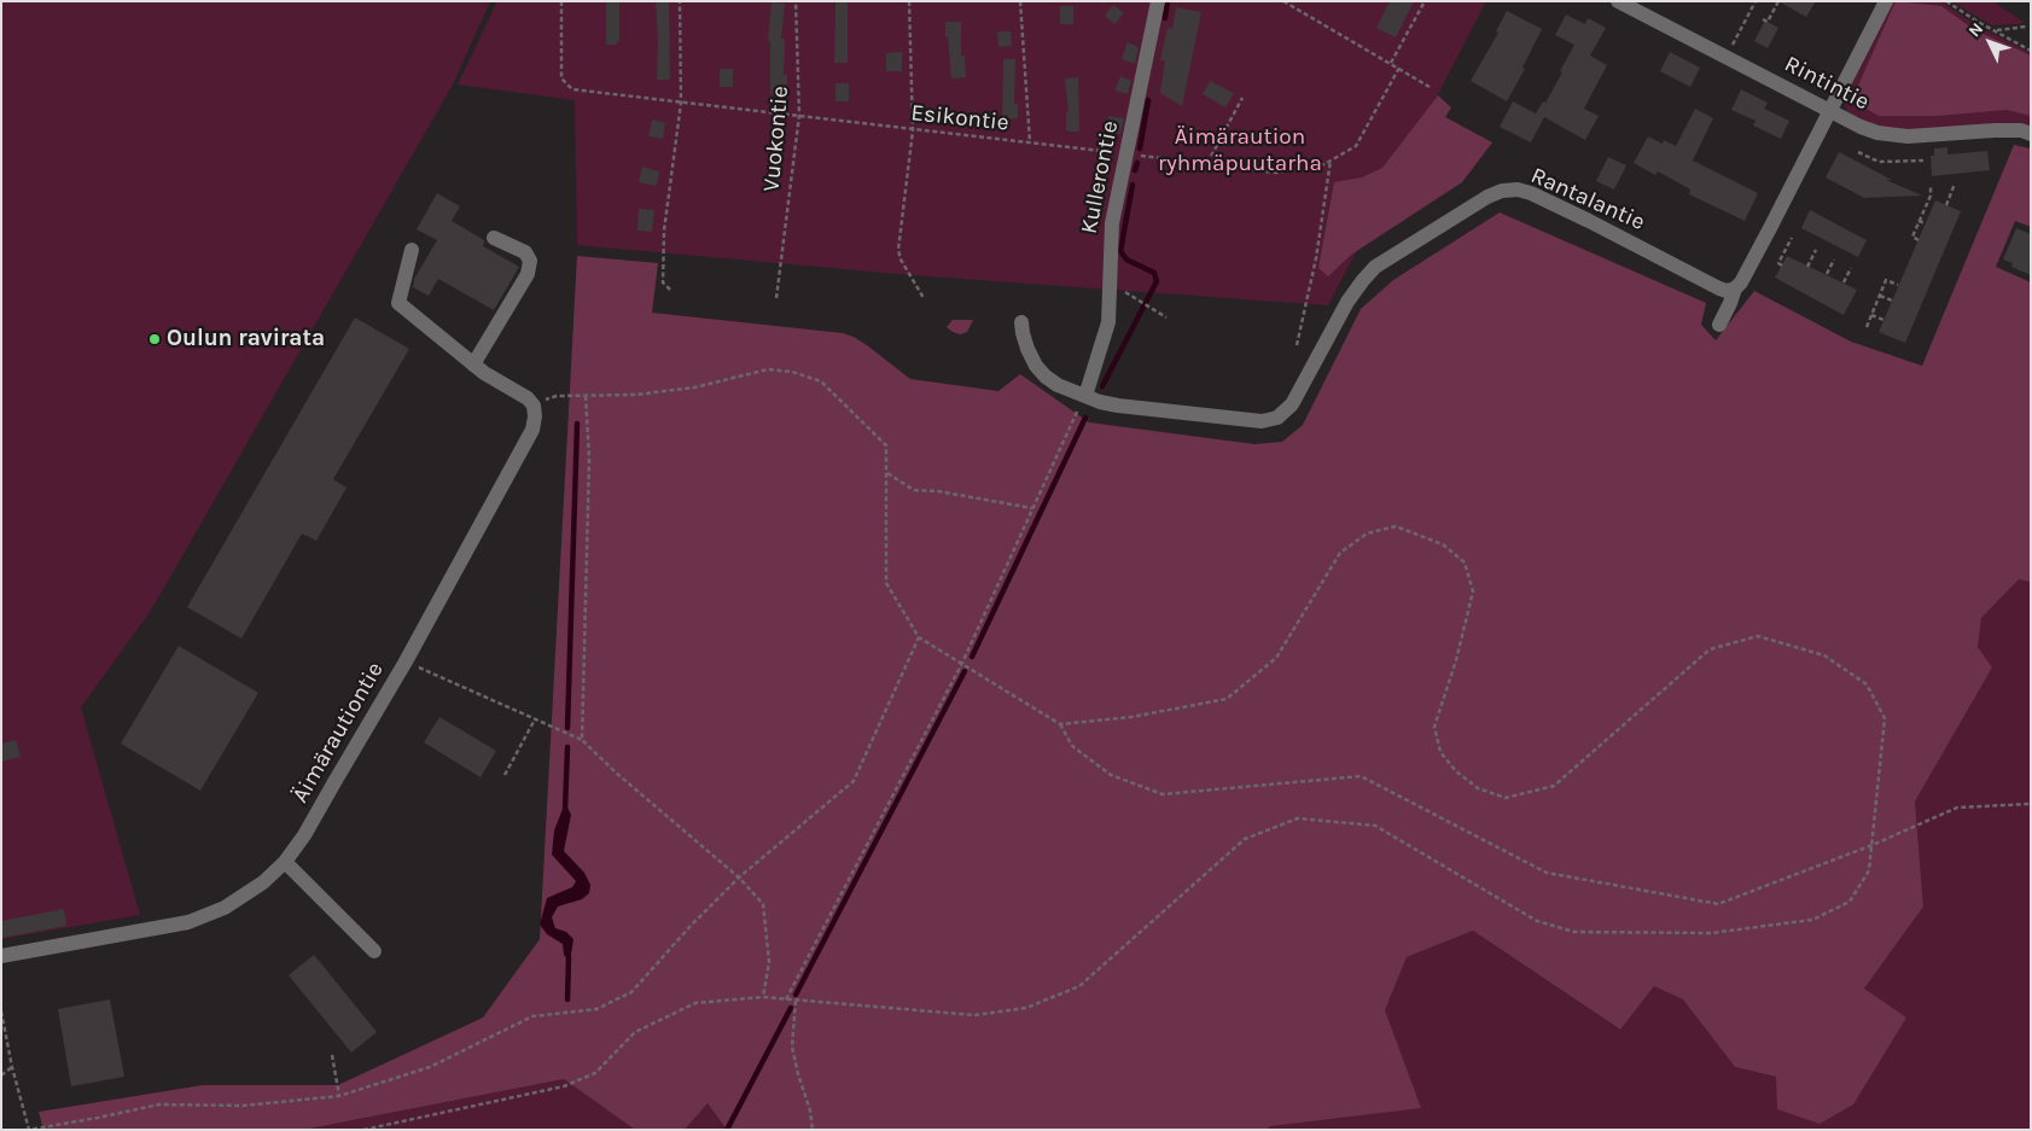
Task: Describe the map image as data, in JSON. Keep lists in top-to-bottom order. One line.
{"streets":{"street":["Rintintie","Kullerontie","Rantalantie","Äimärautiontie"],"path":["Esikontie","Vuokontie"]},"crossings":[["Esikontie","Vuokontie"],["Esikontie","Kullerontie"],["Kullerontie","Rantalantie"]],"parks":["Äimäraution ryhmäpuutarha"],"places":["Oulun ravirata"],"north":"top left"}
